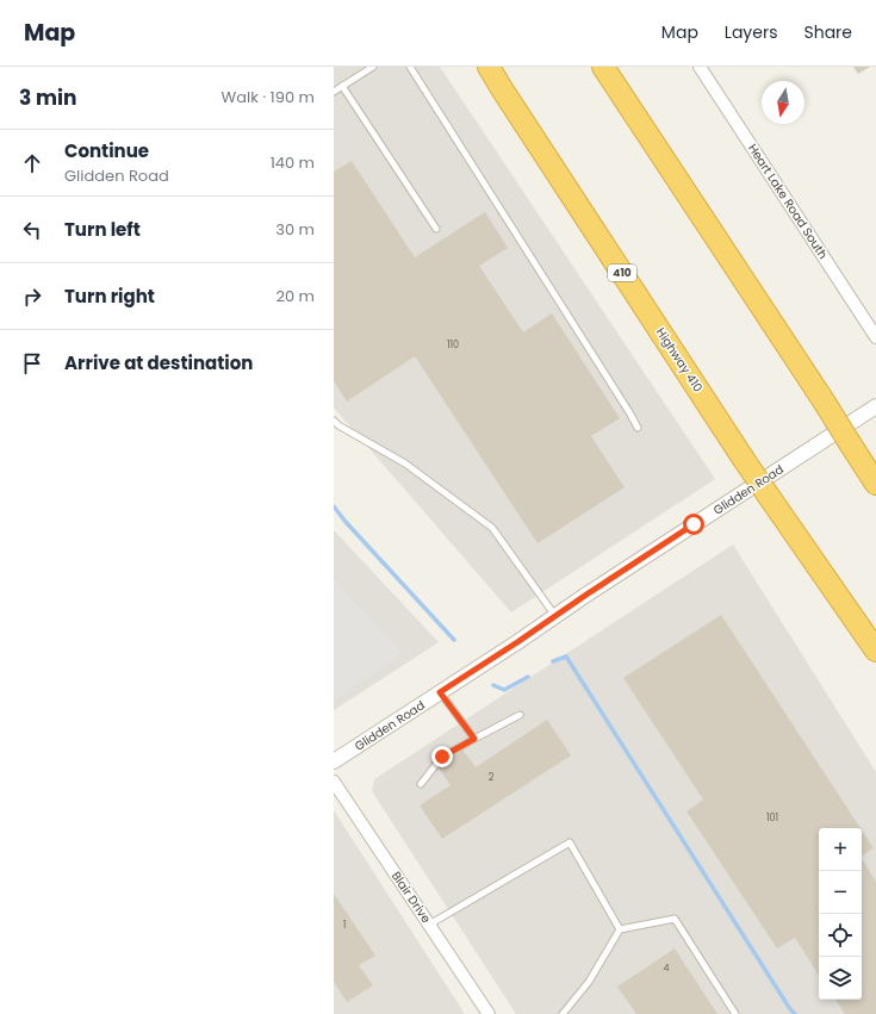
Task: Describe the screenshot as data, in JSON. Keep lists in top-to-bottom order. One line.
{"streets":{"highway":["410","Highway 410"],"street":["Heart Lake Road South","Glidden Road","Blair Drive"]},"house_numbers":["110","2","101","1","4"],"north":"bottom","page":{"header":"Map","nav":["Map","Layers","Share"],"heading":["3 min","Walk · 190 m"],"list":[["Continue","Glidden Road","140 m"],["Turn left","30 m"],["Turn right","20 m"],"Arrive at destination"],"map_buttons":["+","−"]}}
